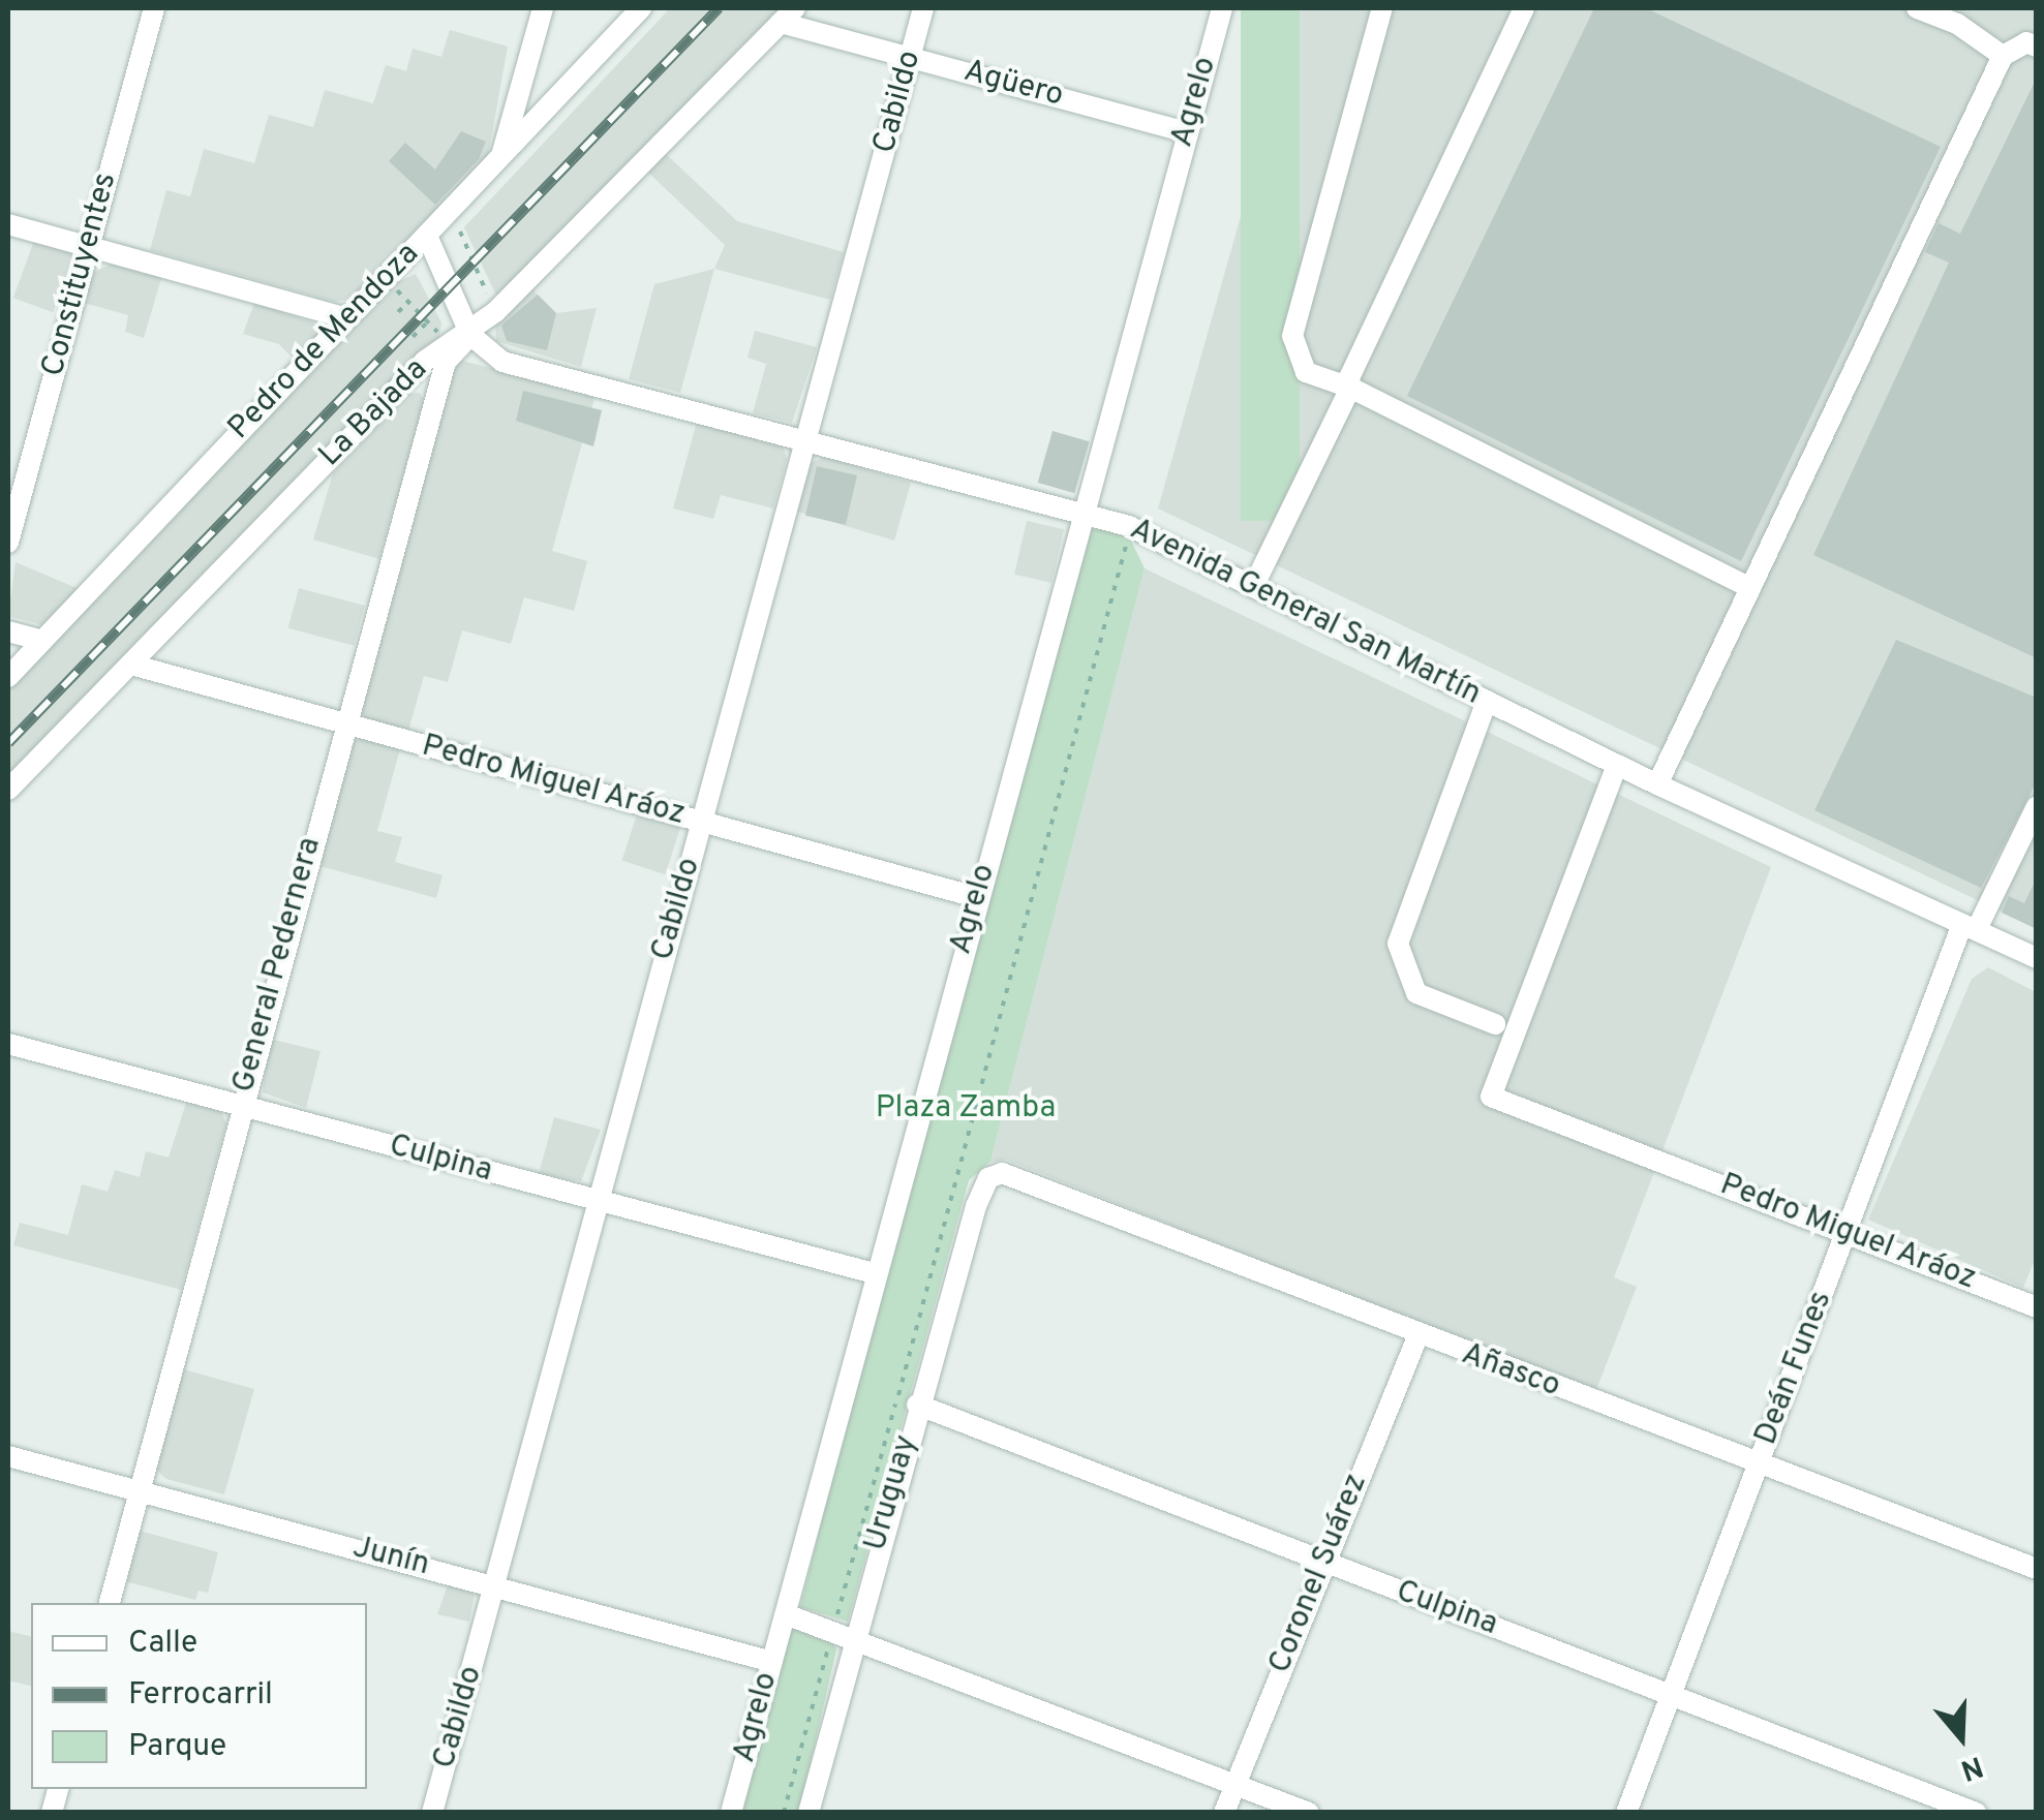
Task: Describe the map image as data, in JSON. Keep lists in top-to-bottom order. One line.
{"streets":{"street":["Agüero","Cabildo","Agrelo","Constituyentes","Pedro de Mendoza","La Bajada","Avenida General San Martín","Pedro Miguel Aráoz","General Pedernera","Culpina","Deán Funes","Añasco","Uruguay","Junín","Coronel Suárez"]},"crossings":[["Agüero","Cabildo"],["Agüero","Agrelo"],["Agüero","La Bajada"],["Cabildo","Avenida General San Martín"],["Cabildo","Pedro Miguel Aráoz"],["Cabildo","Culpina"],["Cabildo","Junín"],["Agrelo","Avenida General San Martín"],["Agrelo","Pedro Miguel Aráoz"],["Agrelo","Culpina"],["Agrelo","Junín"],["La Bajada","Avenida General San Martín"],["La Bajada","Pedro Miguel Aráoz"],["La Bajada","General Pedernera"],["Avenida General San Martín","Pedro Miguel Aráoz"],["Avenida General San Martín","General Pedernera"],["Avenida General San Martín","Deán Funes"],["Pedro Miguel Aráoz","General Pedernera"],["Pedro Miguel Aráoz","Deán Funes"],["General Pedernera","Culpina"],["General Pedernera","Junín"],["Culpina","Deán Funes"],["Culpina","Uruguay"],["Culpina","Coronel Suárez"],["Deán Funes","Añasco"],["Añasco","Uruguay"],["Añasco","Coronel Suárez"]],"parks":["Plaza Zamba"],"legend":["Calle","Ferrocarril","Parque"],"north":"bottom"}
